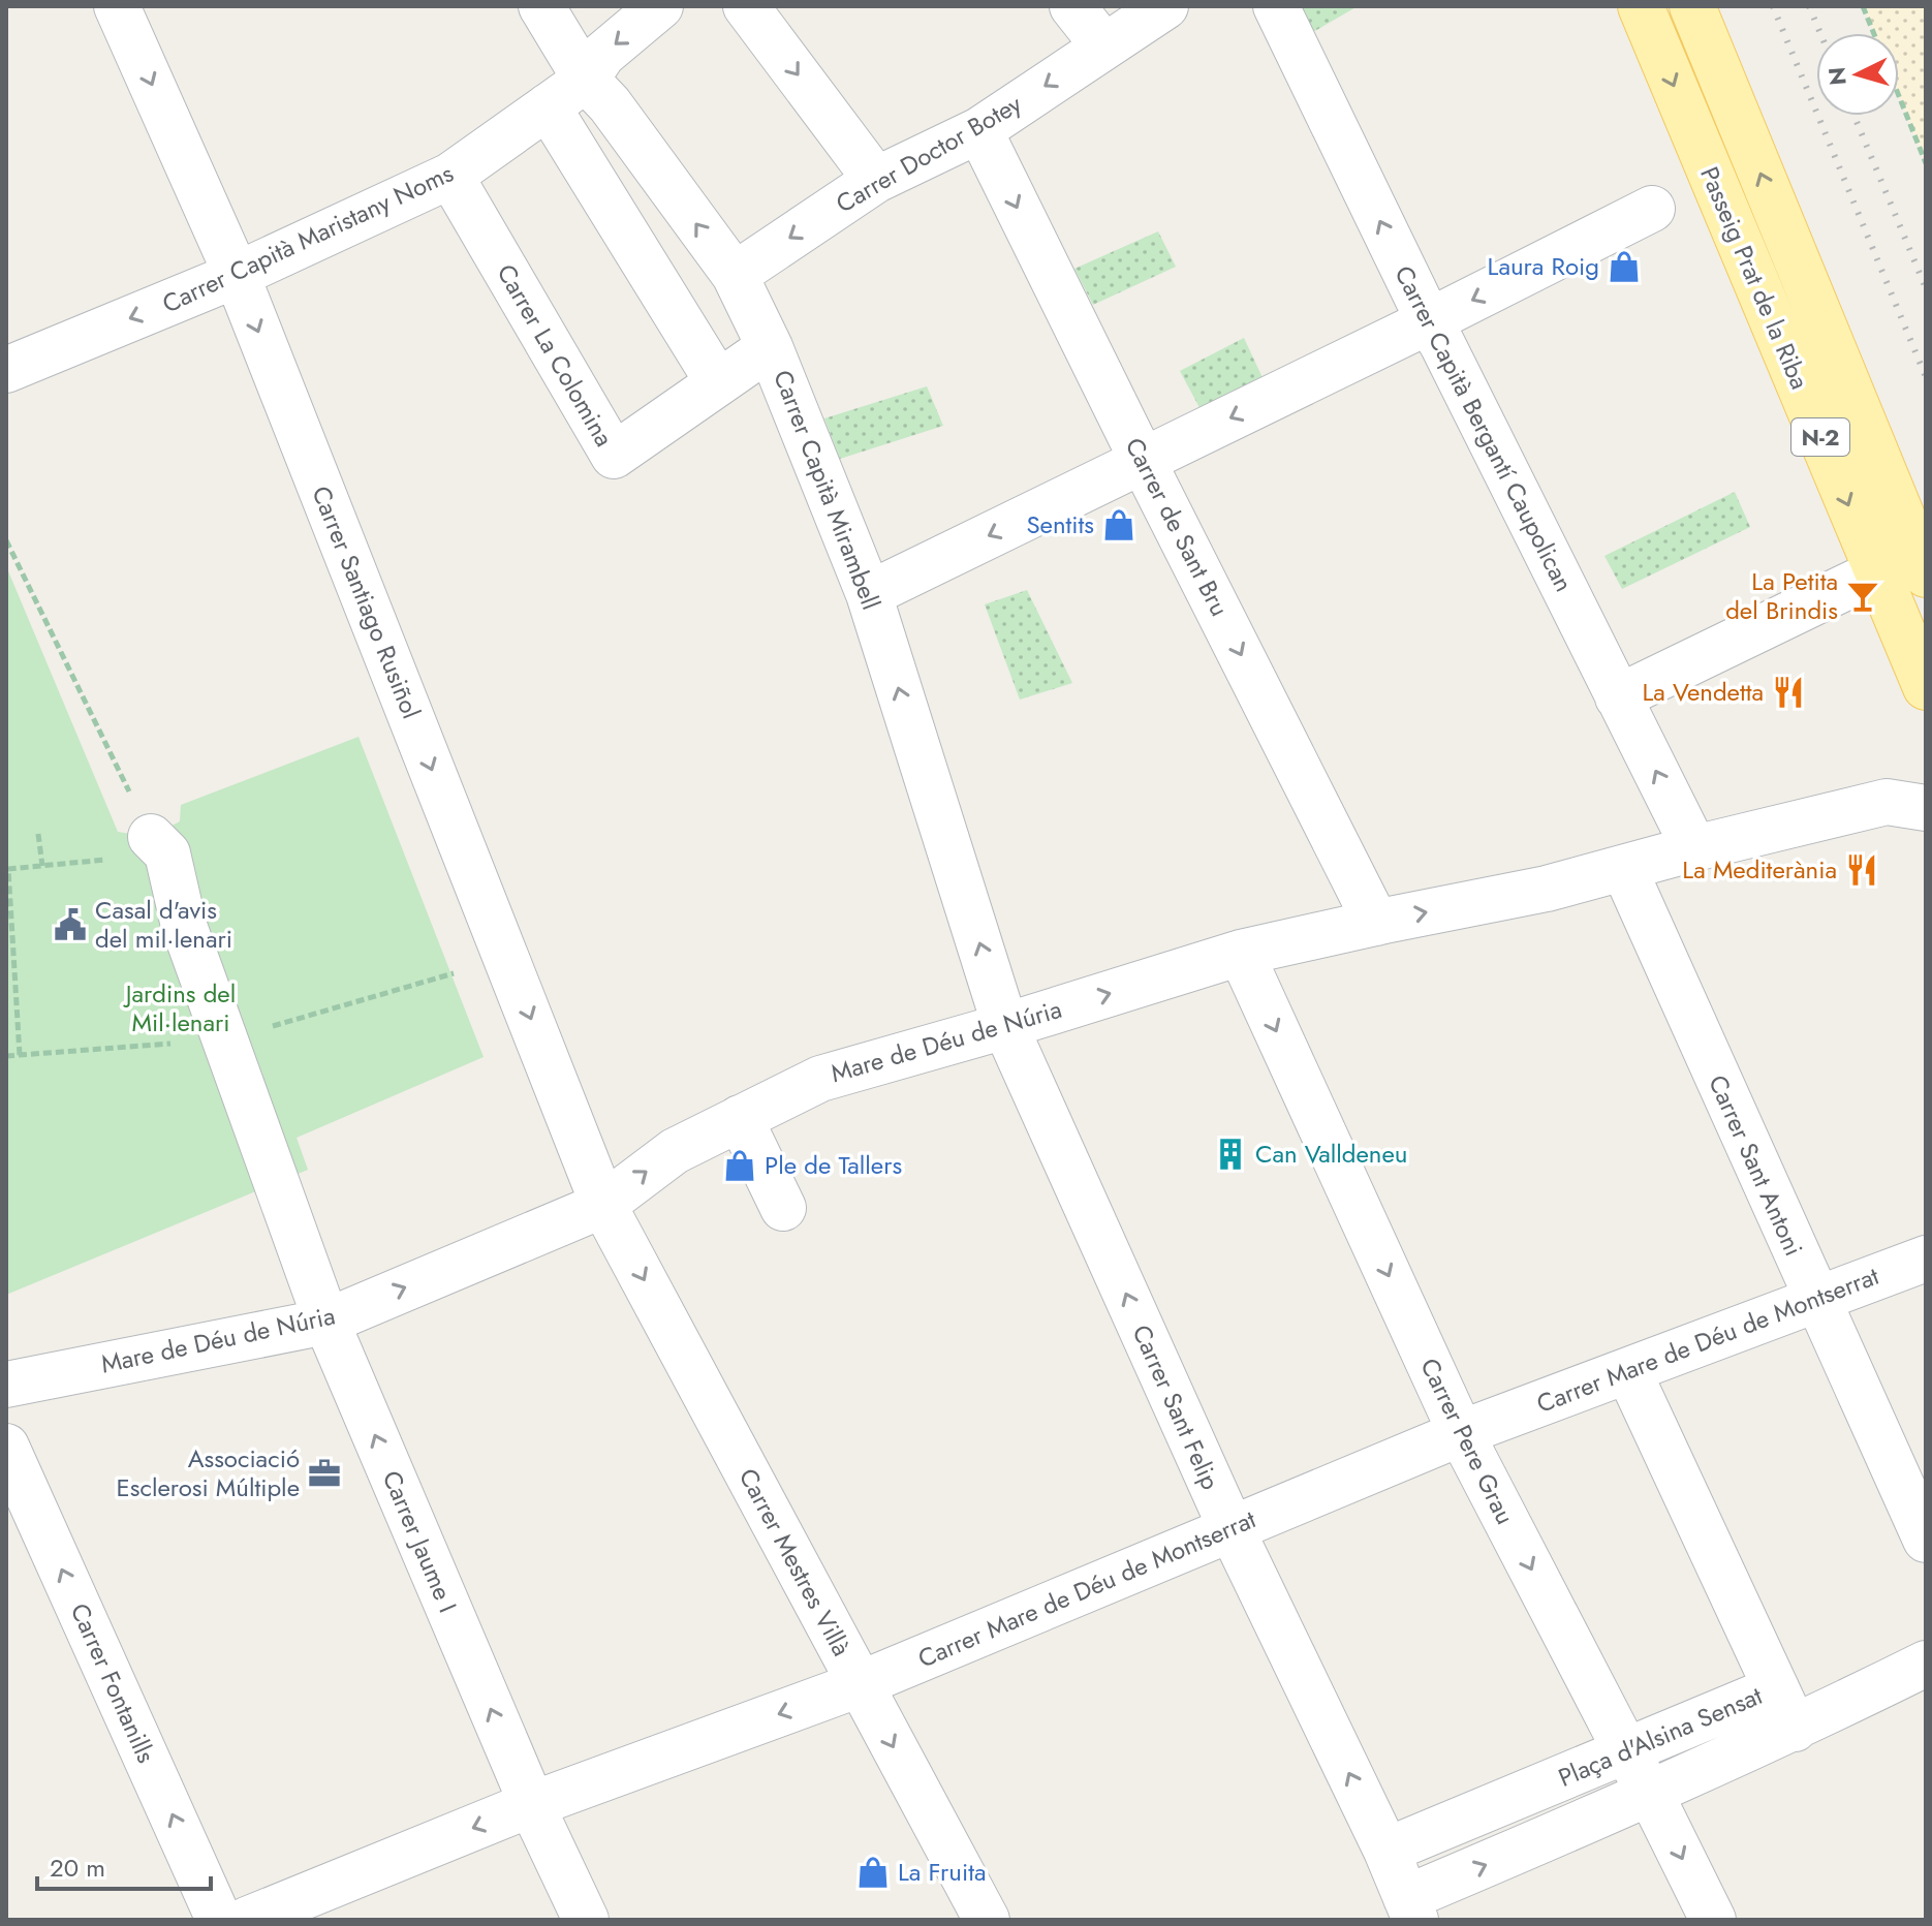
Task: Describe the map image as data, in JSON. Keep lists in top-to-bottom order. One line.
{"streets":{"main road":["Passeig Prat de la Riba","N-2"],"street":["Carrer Doctor Botey","Carrer Capità Maristany Noms","Carrer La Colomina","Carrer Capità Bergantí Caupolican","Carrer Capità Mirambell","Carrer de Sant Bru","Carrer Santiago Rusiñol","Mare de Déu de Núria","Carrer Sant Antoni","Carrer Mare de Déu de Montserrat","Carrer Sant Felip","Carrer Pere Grau","Carrer Jaume I","Carrer Mestres Villà","Carrer Fontanills","Plaça d'Alsina Sensat"]},"crossings":[["Carrer Doctor Botey","Carrer Capità Mirambell"],["Carrer Doctor Botey","Carrer de Sant Bru"],["Carrer Capità Maristany Noms","Carrer La Colomina"],["Carrer Capità Maristany Noms","Carrer Capità Mirambell"],["Carrer Capità Maristany Noms","Carrer Santiago Rusiñol"],["Carrer La Colomina","Carrer Capità Mirambell"],["Carrer Capità Bergantí Caupolican","Mare de Déu de Núria"],["Carrer Capità Mirambell","Mare de Déu de Núria"],["Carrer Capità Mirambell","Carrer Sant Felip"],["Carrer de Sant Bru","Mare de Déu de Núria"],["Carrer Santiago Rusiñol","Mare de Déu de Núria"],["Carrer Santiago Rusiñol","Carrer Mestres Villà"],["Mare de Déu de Núria","Carrer Sant Felip"],["Mare de Déu de Núria","Carrer Pere Grau"],["Mare de Déu de Núria","Carrer Jaume I"],["Mare de Déu de Núria","Carrer Mestres Villà"],["Carrer Sant Antoni","Carrer Mare de Déu de Montserrat"],["Carrer Mare de Déu de Montserrat","Carrer Sant Felip"],["Carrer Mare de Déu de Montserrat","Carrer Pere Grau"],["Carrer Mare de Déu de Montserrat","Carrer Jaume I"],["Carrer Mare de Déu de Montserrat","Carrer Mestres Villà"],["Carrer Sant Felip","Plaça d'Alsina Sensat"],["Carrer Pere Grau","Plaça d'Alsina Sensat"]],"one_way":["Carrer Capità Maristany Noms","Carrer Capità Bergantí Caupolican","Carrer de Sant Bru","Carrer Santiago Rusiñol","Mare de Déu de Núria","Carrer Mare de Déu de Montserrat","Carrer Sant Felip","Carrer Jaume I","Carrer Mestres Villà","Carrer Fontanills"],"parks":["Jardins del Mil·lenari"],"places":{"shop":["Laura Roig","Sentits","Ple de Tallers","La Fruita"],"bar":["La Petita del Brindis"],"restaurant":["La Vendetta","La Mediterània"],"public building":["Casal d'avis del mil·lenari"],"building":["Can Valldeneu"],"office":["Associació Esclerosi Múltiple"]},"scale_bar":"20 m","north":"left"}
